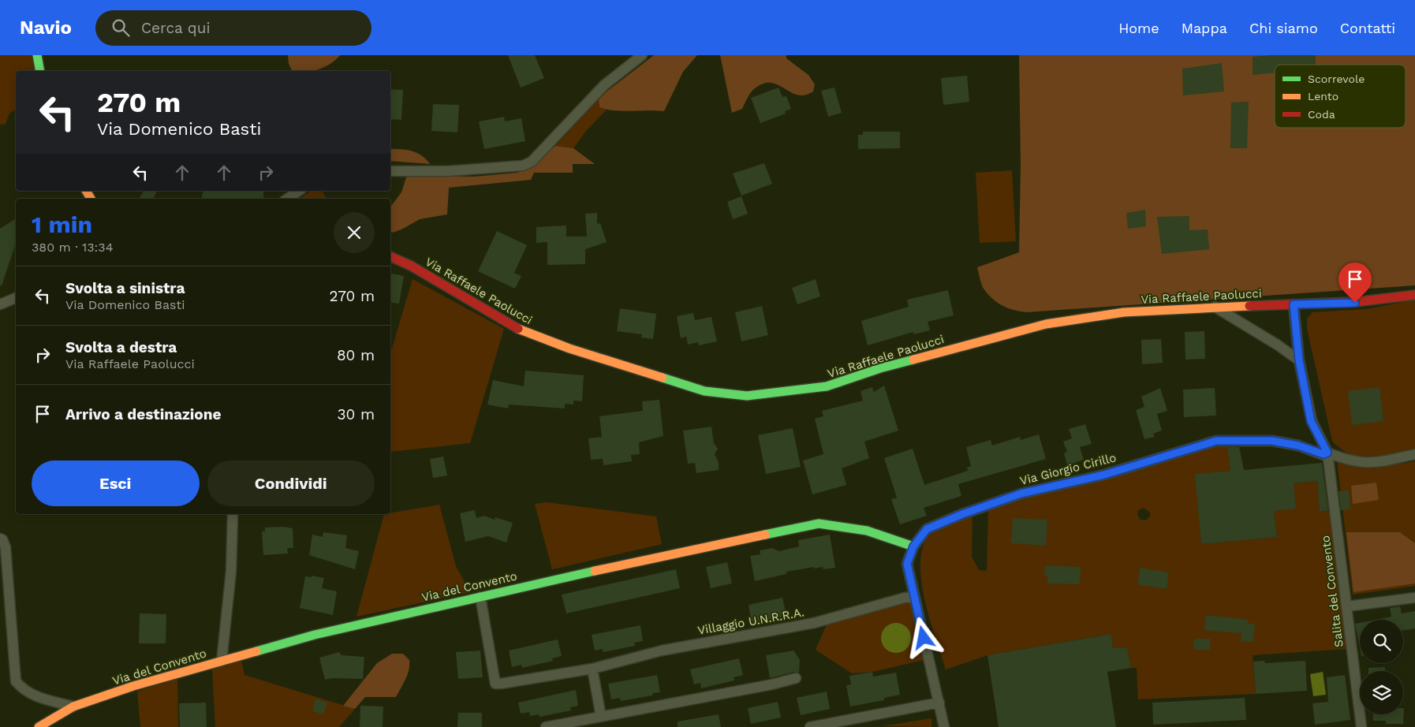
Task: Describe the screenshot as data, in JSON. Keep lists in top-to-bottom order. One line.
{"streets":{"main road":["Via Raffaele Paolucci","Via del Convento"],"street":["Via Giorgio Cirillo","Salita del Convento","Villaggio U.N.R.R.A."]},"crossings":[["Via Giorgio Cirillo","Via del Convento"],["Via Giorgio Cirillo","Salita del Convento"],["Via Giorgio Cirillo","Villaggio U.N.R.R.A."],["Via del Convento","Villaggio U.N.R.R.A."]],"legend":["Scorrevole","Lento","Coda"],"page":{"header":"Navio","search":"Cerca qui","nav":["Home","Mappa","Chi siamo","Contatti"],"turn":["270 m","Via Domenico Basti"],"heading":["1 min","380 m · 13:34"],"list":[{"name":"Svolta a sinistra","note":"Via Domenico Basti","value":"270 m"},{"name":"Svolta a destra","note":"Via Raffaele Paolucci","value":"80 m"},{"name":"Arrivo a destinazione","value":"30 m"}],"buttons":["Esci","Condividi"]}}
